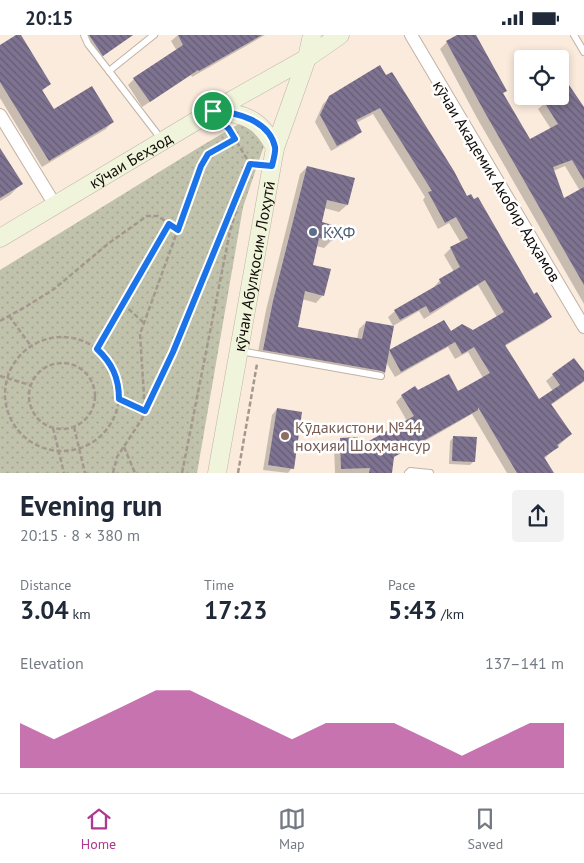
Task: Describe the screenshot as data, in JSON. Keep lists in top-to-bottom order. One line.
{"streets":{"street":["кӯчаи Беҳзод","кӯчаи Академик Акобир Адҳамов","кӯчаи Абулқосим Лоҳутӣ"]},"crossings":[["кӯчаи Беҳзод","кӯчаи Абулқосим Лоҳутӣ"]],"places":["КҲФ","Кӯдакистони №44 ноҳияи Шоҳмансур"],"page":{"status":"20:15","heading":["Evening run","20:15 · 8 × 380 m"],"stats":[["Distance","3.04 km"],["Time","17:23"],["Pace","5:43 /km"]],"chart":["Elevation","137–141 m"],"tabs":["Home","Map","Saved"]}}
